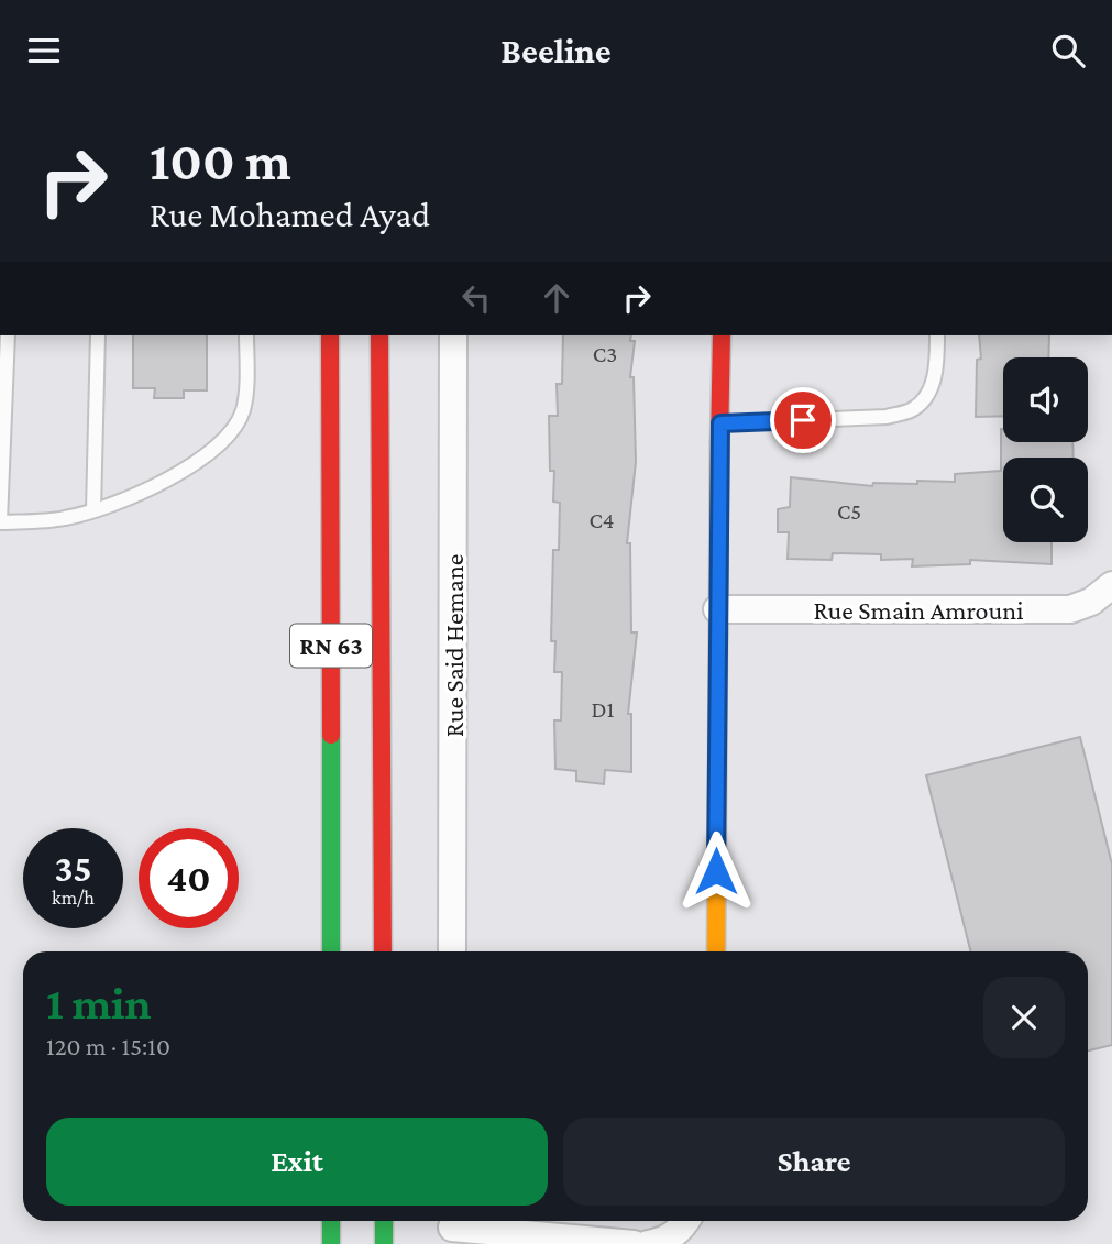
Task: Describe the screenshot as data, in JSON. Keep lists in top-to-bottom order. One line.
{"streets":{"main road":["RN 63"],"street":["Rue Smain Amrouni","Rue Said Hemane"]},"house_numbers":["C3","C5","C4","D1"],"page":{"header":"Beeline","turn":["100 m","Rue Mohamed Ayad"],"speed":"35 km/h","limit":"40","heading":["1 min","120 m · 15:10"],"buttons":["Exit","Share"]}}
